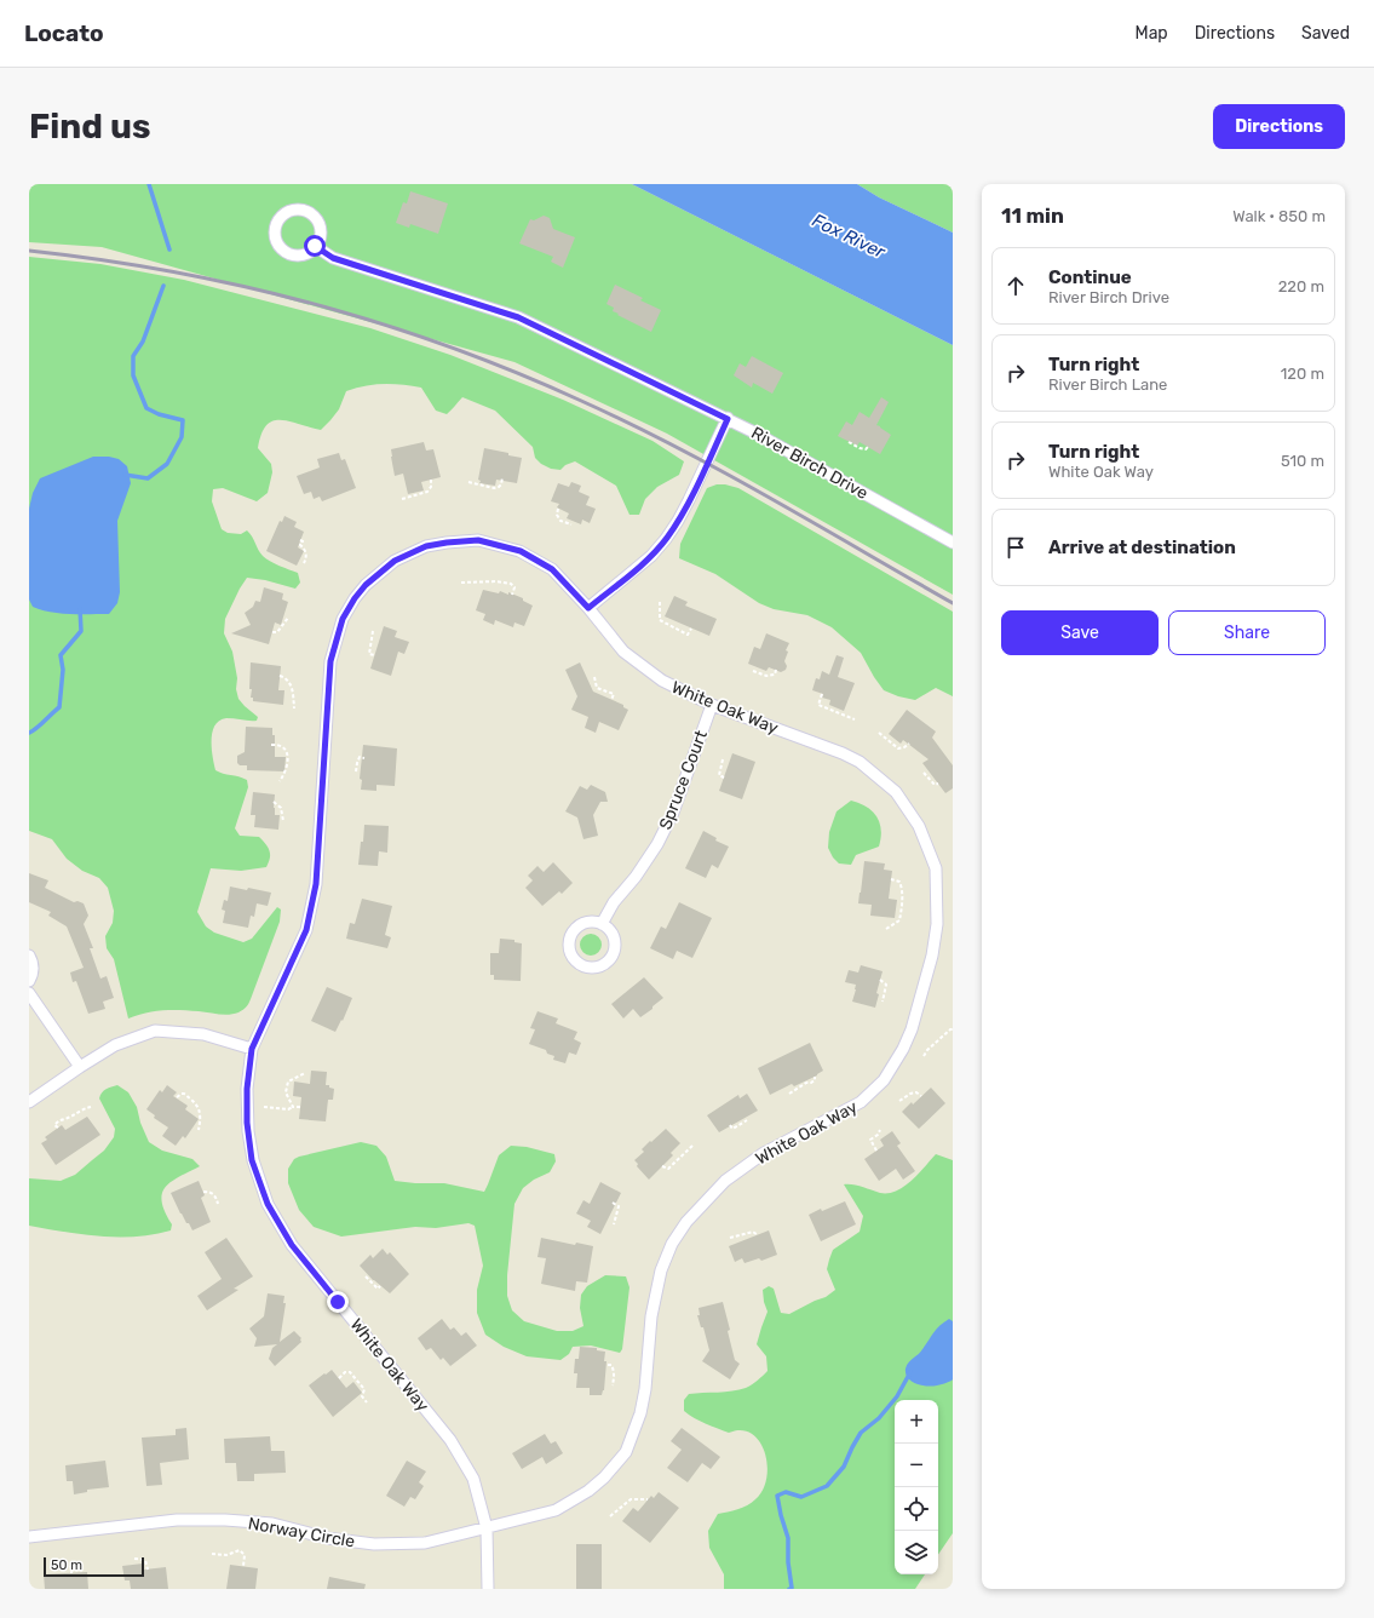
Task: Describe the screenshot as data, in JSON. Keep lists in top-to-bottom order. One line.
{"streets":{"street":["River Birch Drive","White Oak Way","Spruce Court","Norway Circle"]},"crossings":[["White Oak Way","Spruce Court"],["White Oak Way","Norway Circle"]],"water":["Fox River"],"scale_bar":"50 m","page":{"header":"Locato","nav":["Map","Directions","Saved"],"buttons":["Directions",["Save","Share"]],"title":"Find us","heading":["11 min","Walk · 850 m"],"list":[["Continue","River Birch Drive","220 m"],["Turn right","River Birch Lane","120 m"],["Turn right","White Oak Way","510 m"],"Arrive at destination"],"map_buttons":["+","−"],"scale":"50 m"}}
